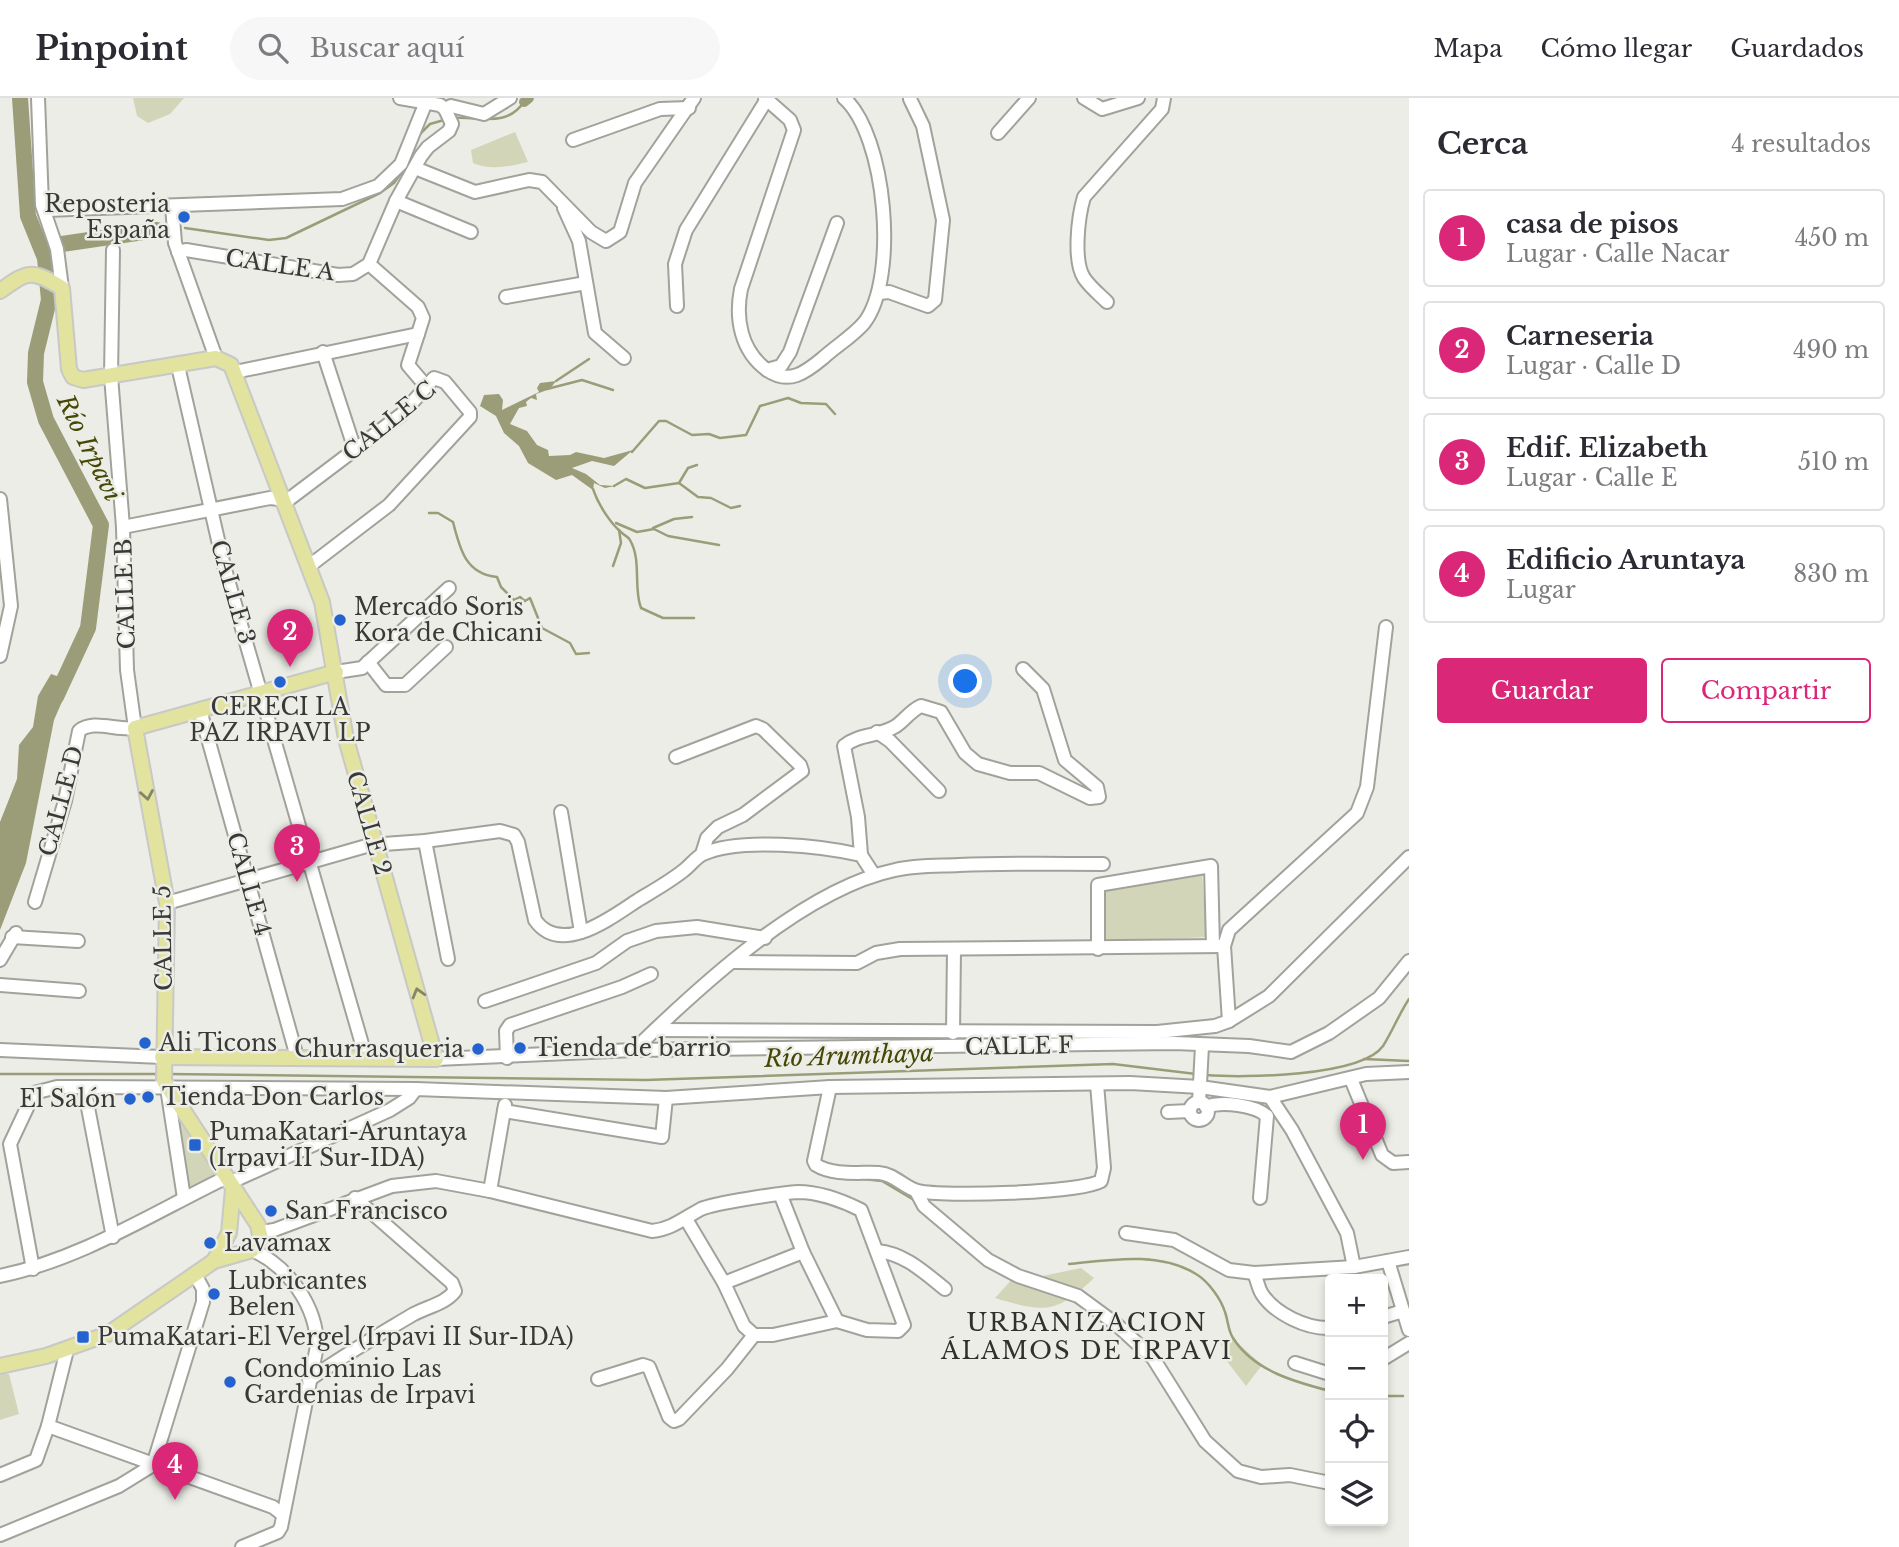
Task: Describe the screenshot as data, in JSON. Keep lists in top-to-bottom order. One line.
{"streets":{"main road":["CALLE D","CALLE 2","CALLE 5"],"street":["CALLE A","CALLE C","CALLE 3","CALLE B","CALLE 4","CALLE F"]},"crossings":[["CALLE C","CALLE 2"],["CALLE 3","CALLE D"],["CALLE B","CALLE D"],["CALLE B","CALLE 5"],["CALLE D","CALLE 2"],["CALLE D","CALLE 4"],["CALLE D","CALLE 5"],["CALLE 2","CALLE F"]],"one_way":["CALLE 5"],"districts":["URBANIZACION ÁLAMOS DE IRPAVI"],"water":["Río Irpavi","Río Arumthaya"],"places":{"other":["Reposteria España","Mercado Soris Kora de Chicani","CERECI LA PAZ IRPAVI LP","Ali Ticons","Tienda de barrio","Churrasqueria","Tienda Don Carlos","El Salón","San Francisco","Lavamax","Lubricantes Belen","Condominio Las Gardenias de Irpavi"],"transit":["PumaKatari-Aruntaya (Irpavi II Sur-IDA)","PumaKatari-El Vergel (Irpavi II Sur-IDA)"]},"page":{"header":"Pinpoint","search":"Buscar aquí","nav":["Mapa","Cómo llegar","Guardados"],"heading":["Cerca","4 resultados"],"list":[{"mark":"1","name":"casa de pisos","note":"Lugar · Calle Nacar","value":"450 m"},{"mark":"2","name":"Carneseria","note":"Lugar · Calle D","value":"490 m"},{"mark":"3","name":"Edif. Elizabeth","note":"Lugar · Calle E","value":"510 m"},{"mark":"4","name":"Edificio Aruntaya","note":"Lugar","value":"830 m"}],"pins":["2","3","1","4"],"buttons":["Guardar","Compartir"],"map_buttons":["+","−"]}}
